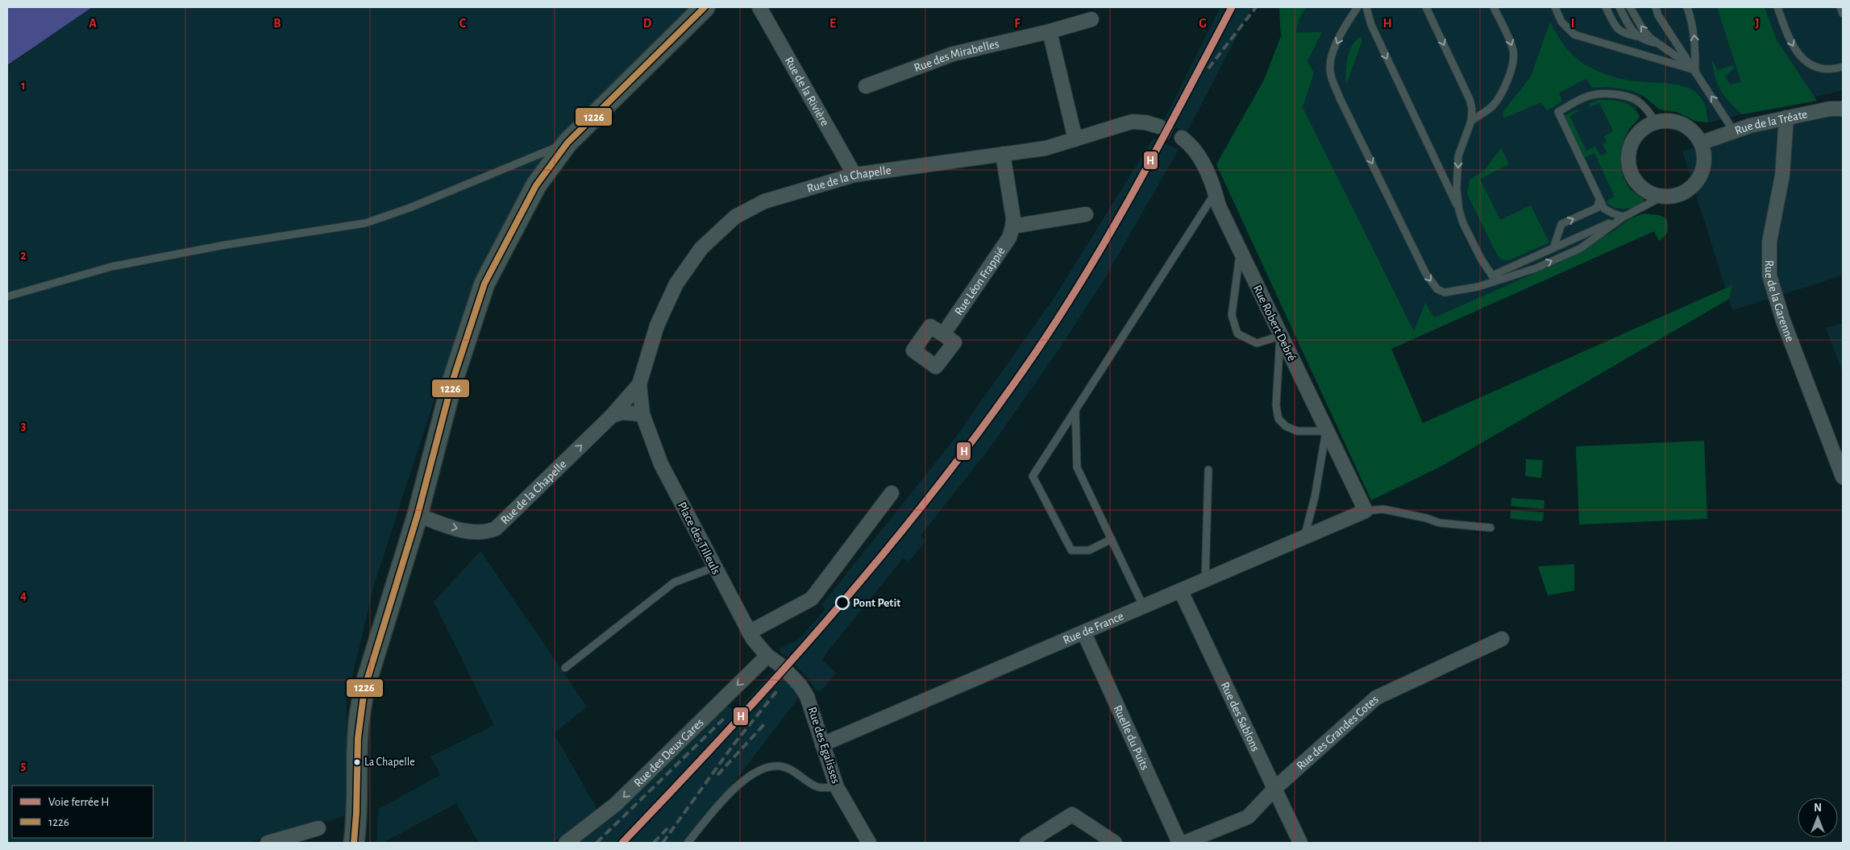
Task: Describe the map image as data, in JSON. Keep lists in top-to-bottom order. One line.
{"streets":{"street":["Rue des Mirabelles","Rue de la Rivière","Rue de la Tréate","Rue de la Chapelle","Rue Léon Frappié","Rue de la Garenne","Rue Robert Debré","Place des Tilleuls","Rue de France","Rue des Sablons","Rue des Grandes Cotes","Ruelle du Puits","Rue des Egalisses","Rue des Deux Gares"]},"crossings":[["Rue de la Rivière","Rue de la Chapelle"],["Rue de la Tréate","Rue de la Garenne"],["Rue de la Chapelle","Place des Tilleuls"],["Rue Robert Debré","Rue de France"],["Place des Tilleuls","Rue des Egalisses"],["Place des Tilleuls","Rue des Deux Gares"],["Rue de France","Rue des Sablons"],["Rue de France","Ruelle du Puits"],["Rue de France","Rue des Egalisses"],["Rue des Sablons","Rue des Grandes Cotes"],["Rue des Egalisses","Rue des Deux Gares"]],"one_way":["Rue des Deux Gares"],"places":["Pont Petit","La Chapelle"],"lines":["rail line H","transit line 1226"],"legend":["Voie ferrée H","1226"],"north":"top","grid":{"columns":["A","B","C","D","E","F","G","H","I","J"],"rows":["1","2","3","4","5"]}}
